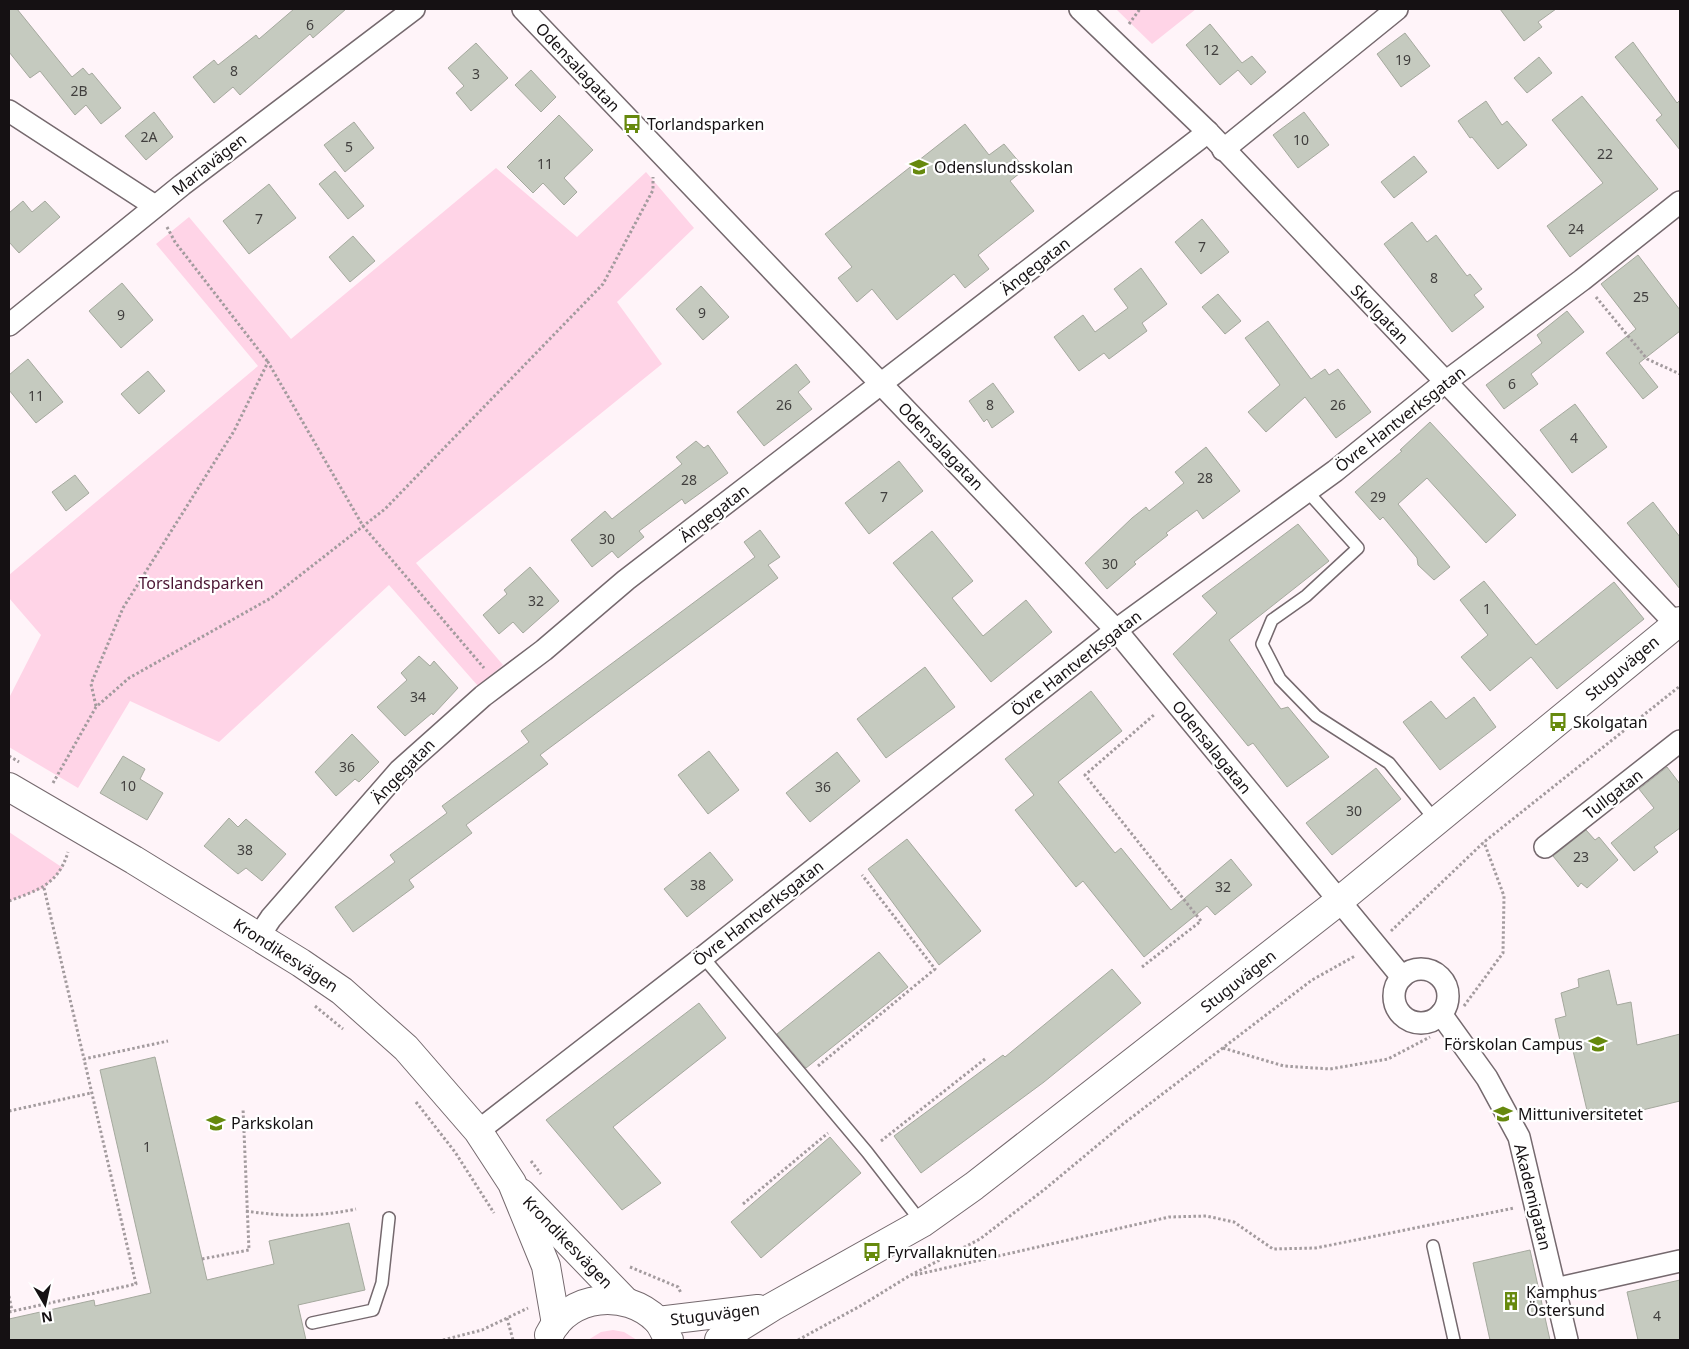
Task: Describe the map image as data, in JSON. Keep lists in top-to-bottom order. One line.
{"streets":{"main road":["Stuguvägen","Krondikesvägen"],"street":["Odensalagatan","Mariavägen","Ängegatan","Skolgatan","Övre Hantverksgatan","Tullgatan","Akademigatan"]},"crossings":[["Odensalagatan","Ängegatan"],["Odensalagatan","Övre Hantverksgatan"],["Odensalagatan","Stuguvägen"],["Odensalagatan","Akademigatan"],["Ängegatan","Skolgatan"],["Ängegatan","Krondikesvägen"],["Skolgatan","Övre Hantverksgatan"],["Skolgatan","Stuguvägen"],["Övre Hantverksgatan","Krondikesvägen"]],"parks":["Torslandsparken"],"places":{"bus stop":["Torlandsparken","Skolgatan","Fyrvallaknuten"],"school or university":["Odenslundsskolan","Förskolan Campus","Mittuniversitetet","Parkskolan"],"building":["Kamphus Östersund"]},"house_numbers":["6","12","19","8","3","2B","2A","10","5","22","11","7","24","7","8","25","9","9","6","11","26","8","26","4","28","28","7","29","30","30","32","1","34","36","10","36","30","38","23","38","32","1","4"],"north":"bottom"}
